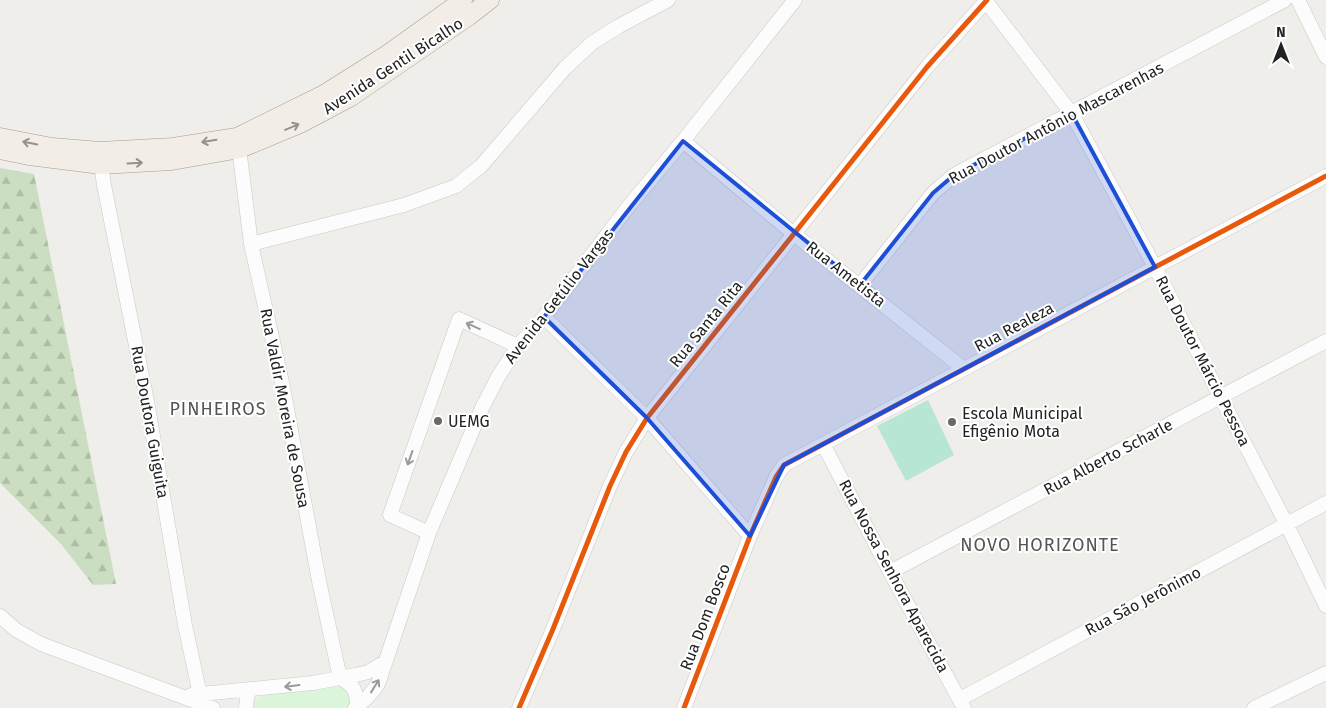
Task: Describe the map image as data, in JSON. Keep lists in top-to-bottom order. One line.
{"streets":{"main road":["Avenida Gentil Bicalho"],"street":["Rua Doutor Antônio Mascarenhas","Rua Ametista","Avenida Getúlio Vargas","Rua Santa Rita","Rua Realeza","Rua Doutor Márcio Pessoa","Rua Valdir Moreira de Sousa","Rua Doutora Guiguita","Rua Alberto Scharle","Rua Nossa Senhora Aparecida","Rua São Jerônimo","Rua Dom Bosco"]},"crossings":[["Avenida Gentil Bicalho","Rua Valdir Moreira de Sousa"],["Avenida Gentil Bicalho","Rua Doutora Guiguita"],["Rua Doutor Antônio Mascarenhas","Rua Ametista"],["Rua Doutor Antônio Mascarenhas","Rua Doutor Márcio Pessoa"],["Rua Ametista","Avenida Getúlio Vargas"],["Rua Ametista","Rua Santa Rita"],["Rua Ametista","Rua Realeza"],["Rua Santa Rita","Rua Doutor Márcio Pessoa"],["Rua Realeza","Rua Doutor Márcio Pessoa"],["Rua Realeza","Rua Nossa Senhora Aparecida"],["Rua Realeza","Rua Dom Bosco"],["Rua Doutor Márcio Pessoa","Rua Alberto Scharle"],["Rua Doutor Márcio Pessoa","Rua São Jerônimo"],["Rua Alberto Scharle","Rua Nossa Senhora Aparecida"],["Rua Nossa Senhora Aparecida","Rua São Jerônimo"]],"districts":["PINHEIROS","NOVO HORIZONTE"],"places":["UEMG","Escola Municipal Efigênio Mota"],"north":"top"}
